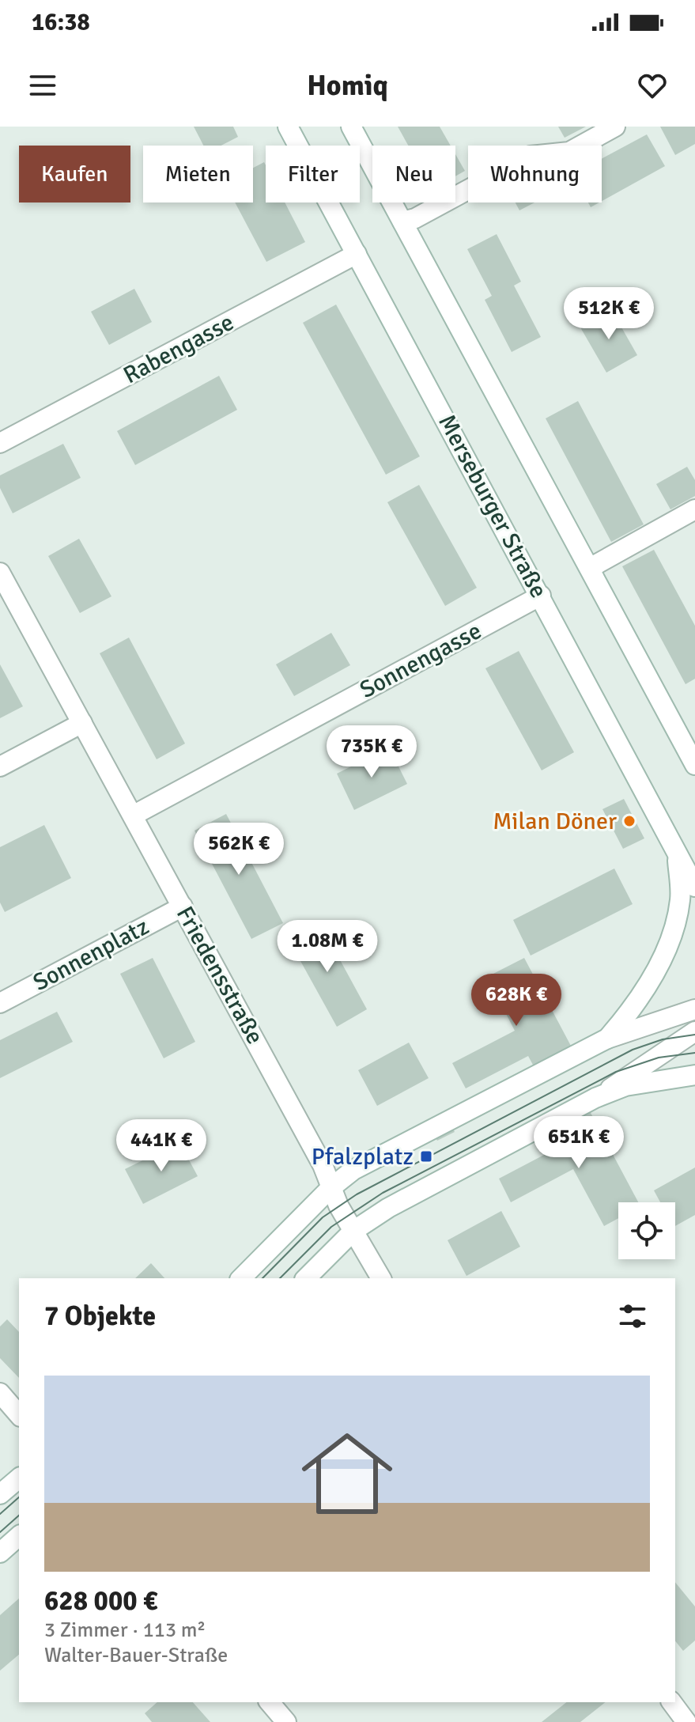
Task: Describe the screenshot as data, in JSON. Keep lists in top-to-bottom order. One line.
{"streets":{"street":["Rabengasse","Merseburger Straße","Sonnengasse","Sonnenplatz","Friedensstraße"]},"crossings":[["Rabengasse","Merseburger Straße"],["Merseburger Straße","Sonnengasse"],["Sonnengasse","Friedensstraße"],["Sonnenplatz","Friedensstraße"]],"places":{"other":["Milan Döner"],"transit":["Pfalzplatz"]},"page":{"status":"16:38","header":"Homiq","chip":["Kaufen","Mieten","Filter","Neu","Wohnung"],"price":["512K €","735K €","562K €","1.08M €","628K €","651K €","441K €"],"heading":"7 Objekte","list":[{"name":"628 000 €","note":"3 Zimmer · 113 m² · Walter-Bauer-Straße"}]}}
